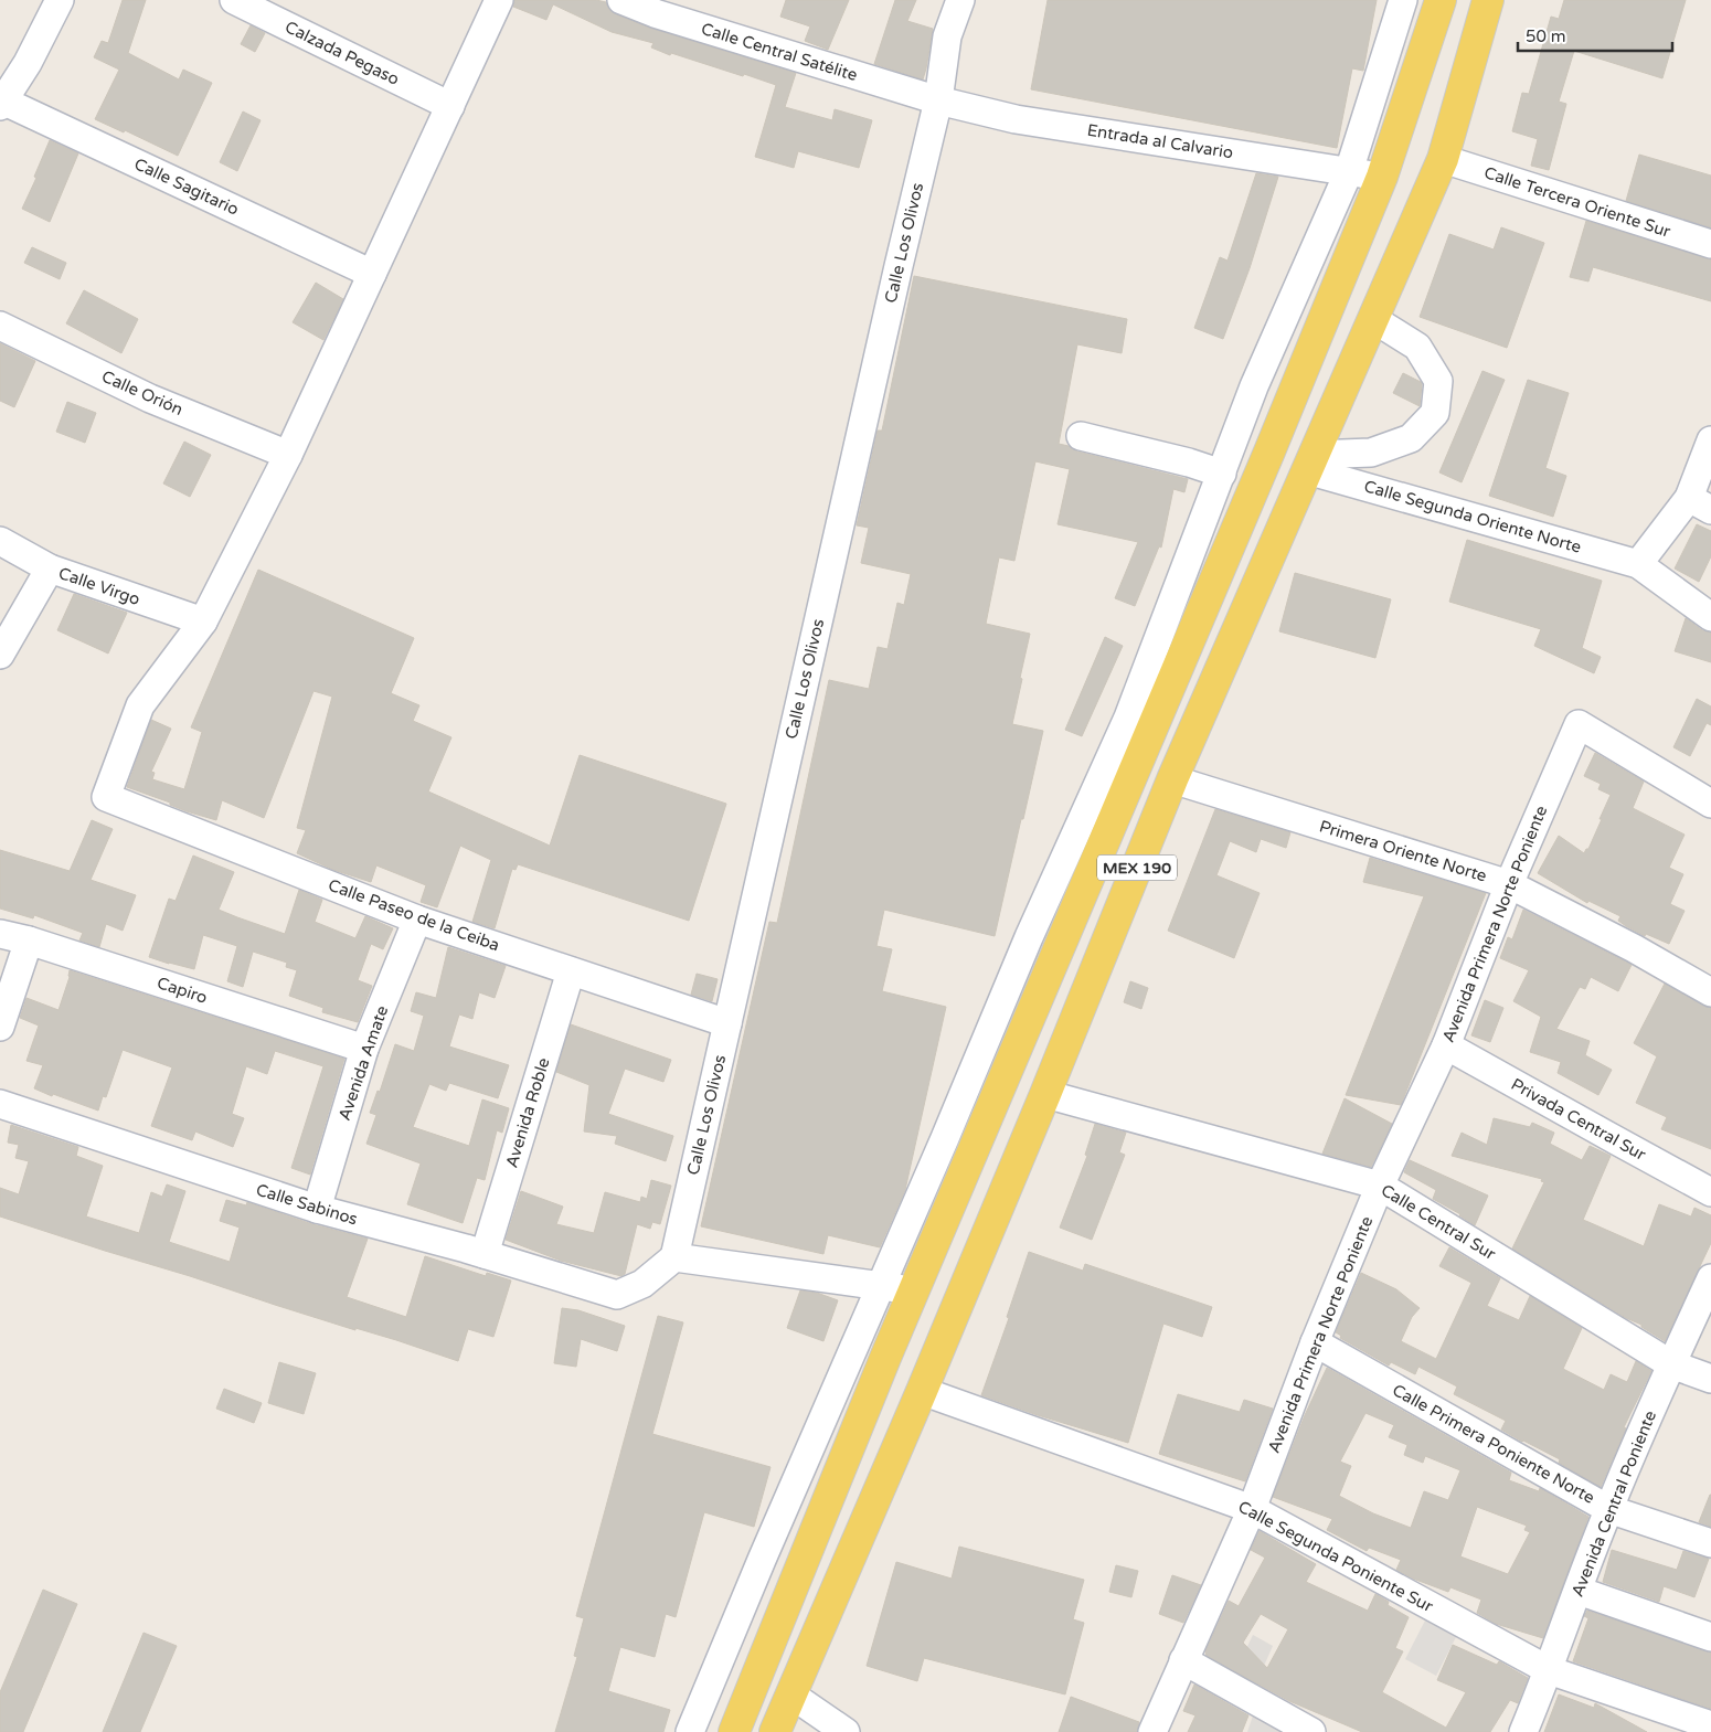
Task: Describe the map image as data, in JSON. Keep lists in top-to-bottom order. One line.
{"streets":{"main road":["MEX 190"],"street":["Calle Central Satélite","Calzada Pegaso","Entrada al Calvario","Calle Sagitario","Calle Tercera Oriente Sur","Calle Los Olivos","Calle Orión","Calle Segunda Oriente Norte","Calle Virgo","Primera Oriente Norte","Calle Paseo de la Ceiba","Avenida Primera Norte Poniente","Capiro","Avenida Amate","Avenida Roble","Privada Central Sur","Calle Sabinos","Calle Central Sur","Calle Primera Poniente Norte","Avenida Central Poniente","Calle Segunda Poniente Sur"]},"crossings":[["Calle Central Satélite","Entrada al Calvario"],["Calle Central Satélite","Calle Los Olivos"],["Entrada al Calvario","Calle Los Olivos"],["Entrada al Calvario","MEX 190"],["Calle Tercera Oriente Sur","MEX 190"],["Calle Los Olivos","Calle Paseo de la Ceiba"],["Calle Los Olivos","Calle Sabinos"],["Calle Segunda Oriente Norte","MEX 190"],["Calle Virgo","Calle Paseo de la Ceiba"],["Primera Oriente Norte","MEX 190"],["Primera Oriente Norte","Avenida Primera Norte Poniente"],["MEX 190","Calle Central Sur"],["MEX 190","Calle Segunda Poniente Sur"],["Calle Paseo de la Ceiba","Avenida Amate"],["Calle Paseo de la Ceiba","Avenida Roble"],["Avenida Primera Norte Poniente","Privada Central Sur"],["Avenida Primera Norte Poniente","Calle Central Sur"],["Avenida Primera Norte Poniente","Calle Primera Poniente Norte"],["Avenida Primera Norte Poniente","Calle Segunda Poniente Sur"],["Capiro","Avenida Amate"],["Avenida Amate","Calle Sabinos"],["Avenida Roble","Calle Sabinos"],["Calle Central Sur","Avenida Central Poniente"],["Calle Primera Poniente Norte","Avenida Central Poniente"],["Avenida Central Poniente","Calle Segunda Poniente Sur"]],"scale_bar":"50 m"}
